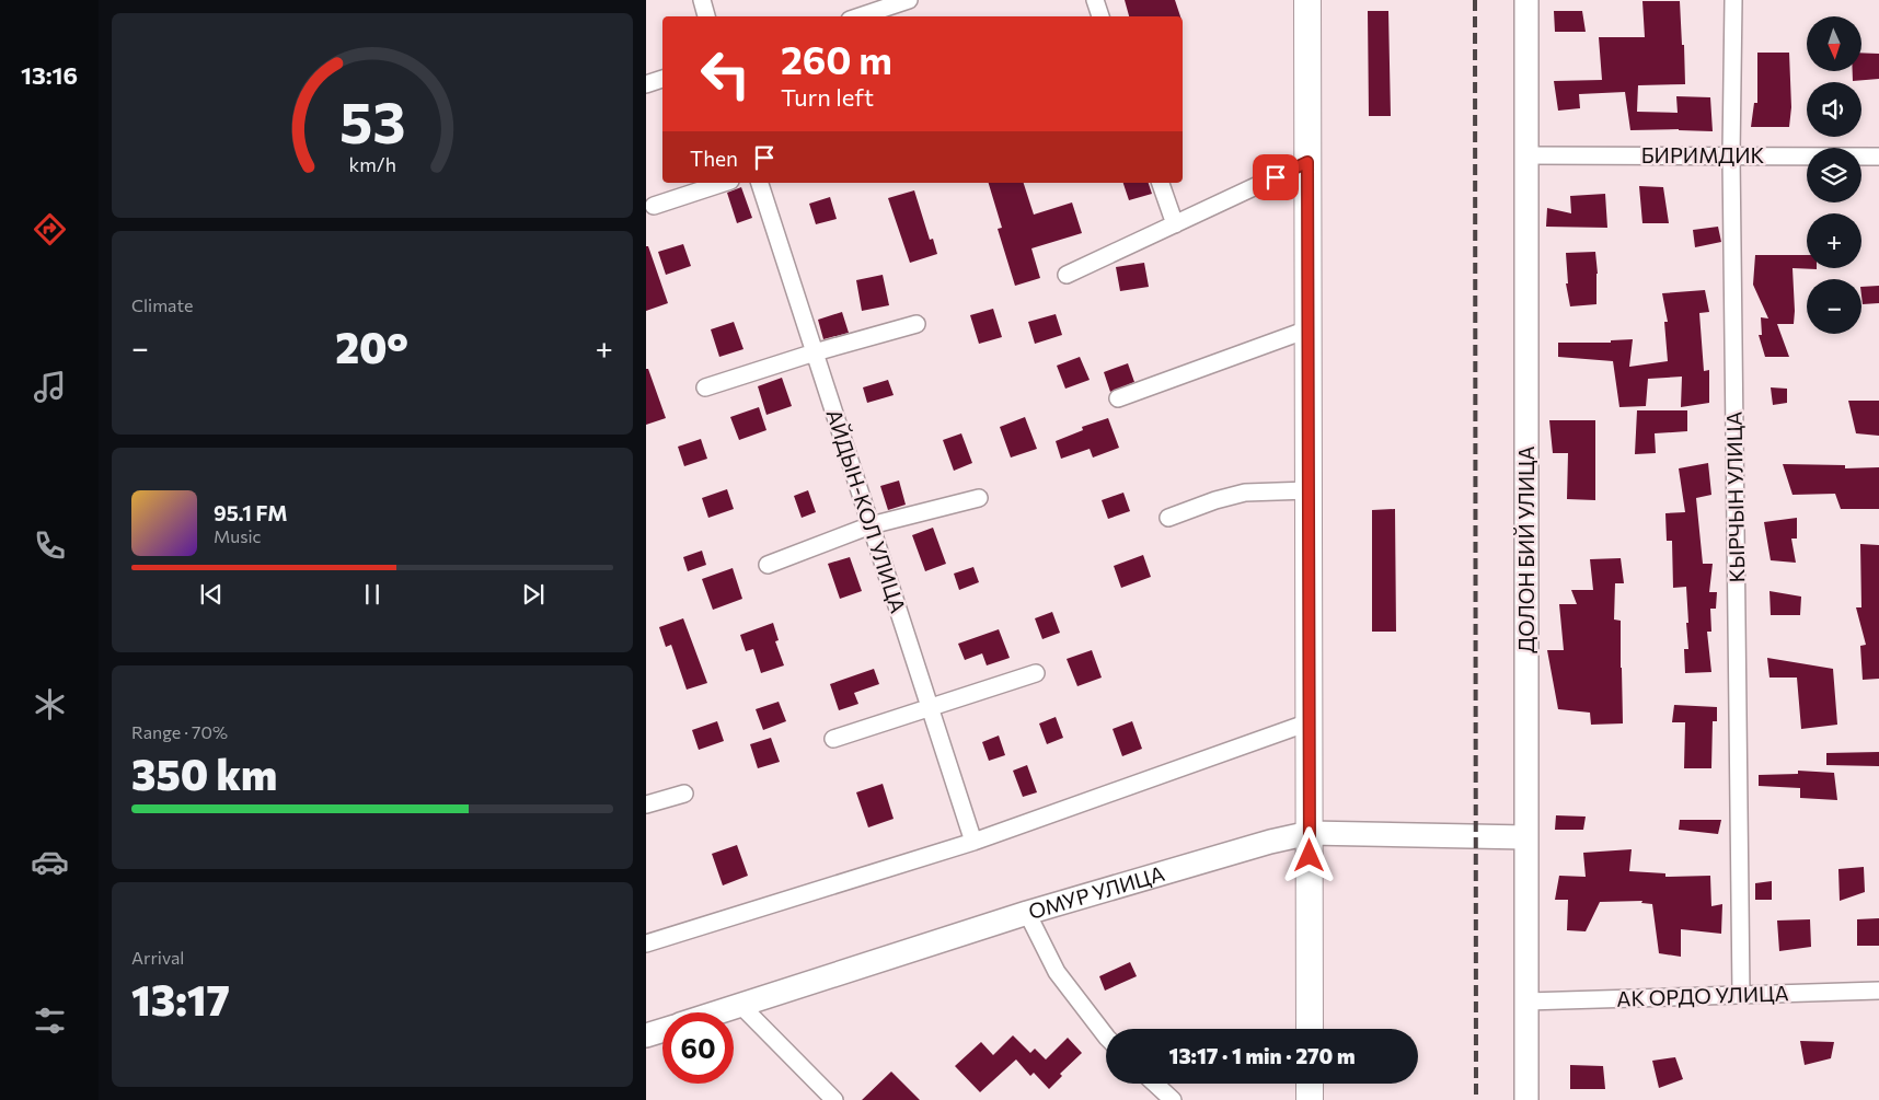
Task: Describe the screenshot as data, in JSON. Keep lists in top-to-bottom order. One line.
{"streets":{"street":["БИРИМДИК","КЫРЧЫН УЛИЦА","АЙДЫН-КОЛ УЛИЦА","ДОЛОН БИЙ УЛИЦА","ОМУР УЛИЦА","АК ОРДО УЛИЦА"]},"crossings":[["БИРИМДИК","КЫРЧЫН УЛИЦА"],["БИРИМДИК","ДОЛОН БИЙ УЛИЦА"],["КЫРЧЫН УЛИЦА","АК ОРДО УЛИЦА"],["ДОЛОН БИЙ УЛИЦА","ОМУР УЛИЦА"],["ДОЛОН БИЙ УЛИЦА","АК ОРДО УЛИЦА"]],"north":"bottom","page":{"tabs":"13:16","map_buttons":["+","−"],"turn":["260 m","Turn left"],"then":"Then","tile":["Climate",["Range · 70%","350 km"],["Arrival","13:17"]],"heat":["−","20°","+"],"song":["95.1 FM","Music"],"limit":"60","trip":"13:17 · 1 min · 270 m","gauge":["53","km/h"]}}
